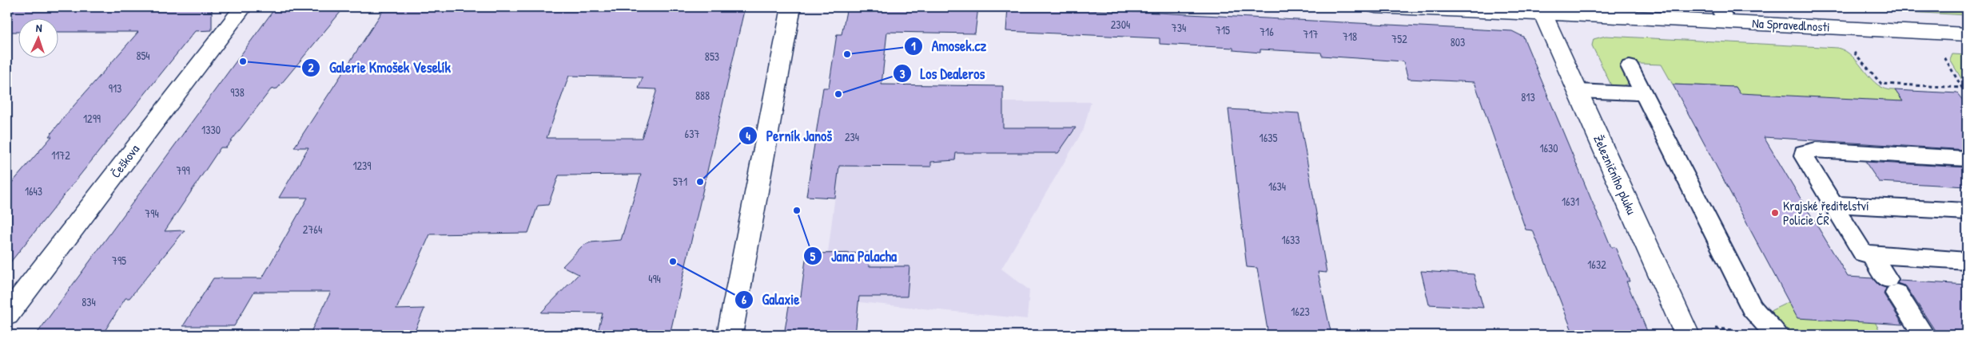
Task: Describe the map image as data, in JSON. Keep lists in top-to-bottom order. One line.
{"streets":{"street":["Na Spravedlnosti","Češkova","Železničního pluku"]},"crossings":[["Na Spravedlnosti","Železničního pluku"]],"places":["Amosek.cz","Galerie Kmošek Veselík","Los Dealeros","Perník Janoš","Jana Palacha","Krajské ředitelství Policie ČR","Galaxie"],"house_numbers":["2304","734","715","716","717","718","752","803","854","853","913","938","888","813","1299","1330","637","234","1635","1630","1172","1239","799","571","1634","1643","1631","794","2764","1633","795","1632","494","834","1623"],"north":"top"}
